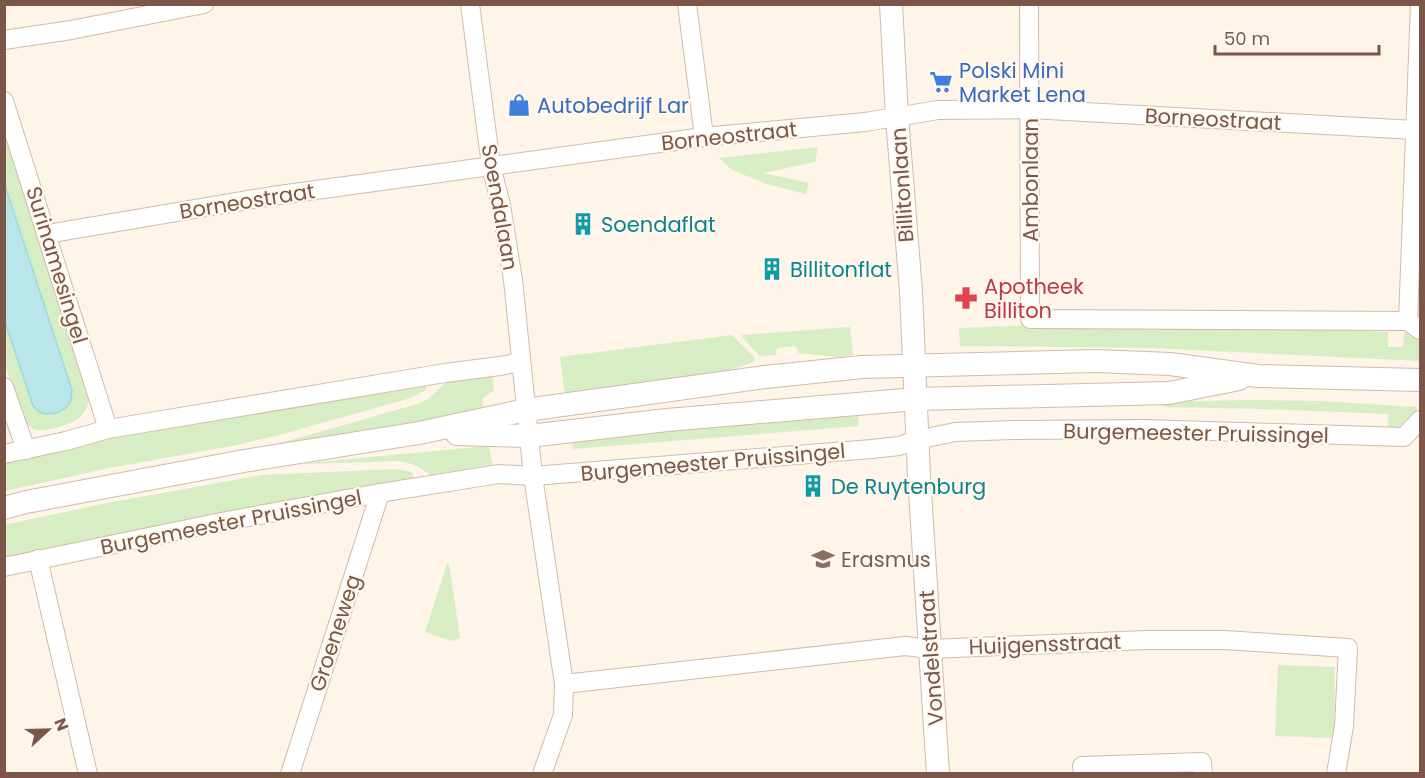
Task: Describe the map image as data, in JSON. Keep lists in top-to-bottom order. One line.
{"streets":{"street":["Borneostraat","Ambonlaan","Billitonlaan","Soendalaan","Surinamesingel","Burgemeester Pruissingel","Groeneweg","Huijgensstraat","Vondelstraat"]},"crossings":[["Borneostraat","Ambonlaan"],["Borneostraat","Billitonlaan"],["Borneostraat","Soendalaan"],["Borneostraat","Surinamesingel"],["Billitonlaan","Burgemeester Pruissingel"],["Billitonlaan","Vondelstraat"],["Soendalaan","Burgemeester Pruissingel"],["Soendalaan","Huijgensstraat"],["Burgemeester Pruissingel","Groeneweg"],["Burgemeester Pruissingel","Vondelstraat"],["Huijgensstraat","Vondelstraat"]],"places":{"supermarket":["Polski Mini Market Lena"],"shop":["Autobedrijf Lar"],"building":["Soendaflat","Billitonflat","De Ruytenburg"],"pharmacy":["Apotheek Billiton"],"school or university":["Erasmus"]},"scale_bar":"50 m","north":"right"}
